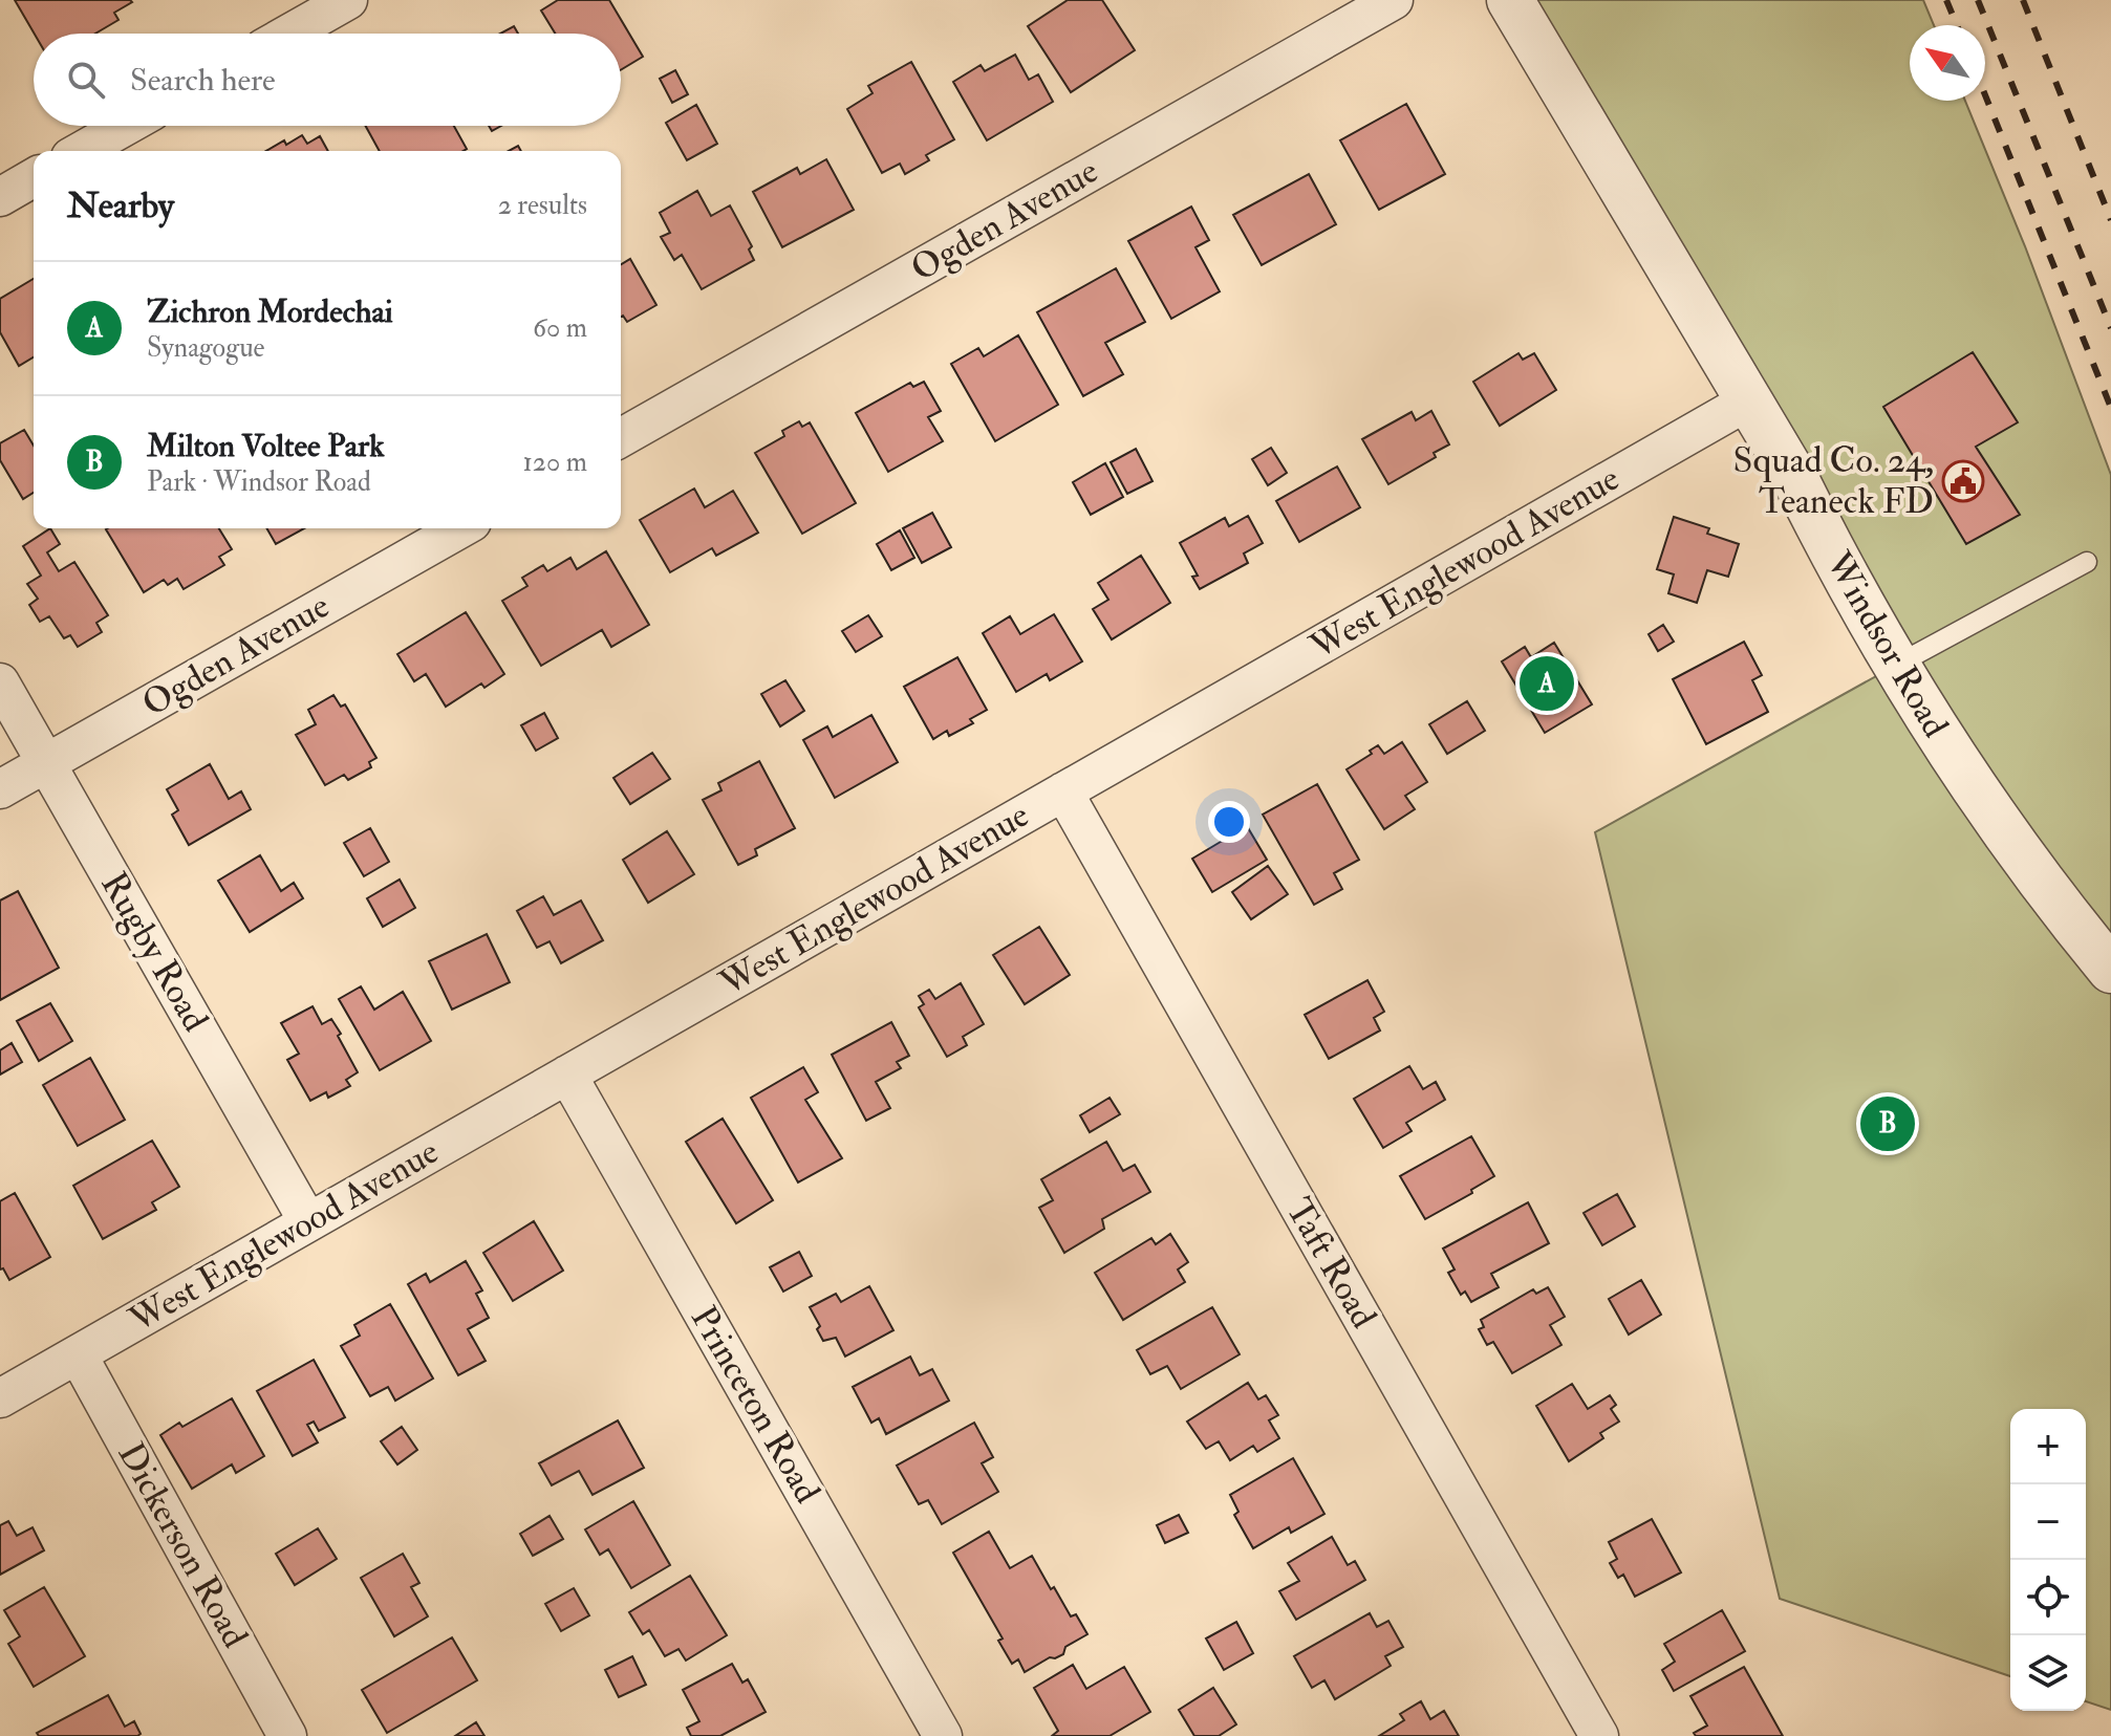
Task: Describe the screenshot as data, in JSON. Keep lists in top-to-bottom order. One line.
{"streets":{"street":["Ogden Avenue","West Englewood Avenue","Windsor Road","Rugby Road","Taft Road","Princeton Road","Dickerson Road"]},"crossings":[["Ogden Avenue","Rugby Road"],["West Englewood Avenue","Windsor Road"],["West Englewood Avenue","Rugby Road"],["West Englewood Avenue","Taft Road"],["West Englewood Avenue","Princeton Road"],["West Englewood Avenue","Dickerson Road"]],"places":{"public building":["Squad Co. 24, Teaneck FD"]},"north":"top left","page":{"search":"Search here","heading":["Nearby","2 results"],"list":[{"mark":"A","name":"Zichron Mordechai","note":"Synagogue","value":"60 m"},{"mark":"B","name":"Milton Voltee Park","note":"Park · Windsor Road","value":"120 m"}],"pins":["A","B"],"map_buttons":["+","−"]}}
